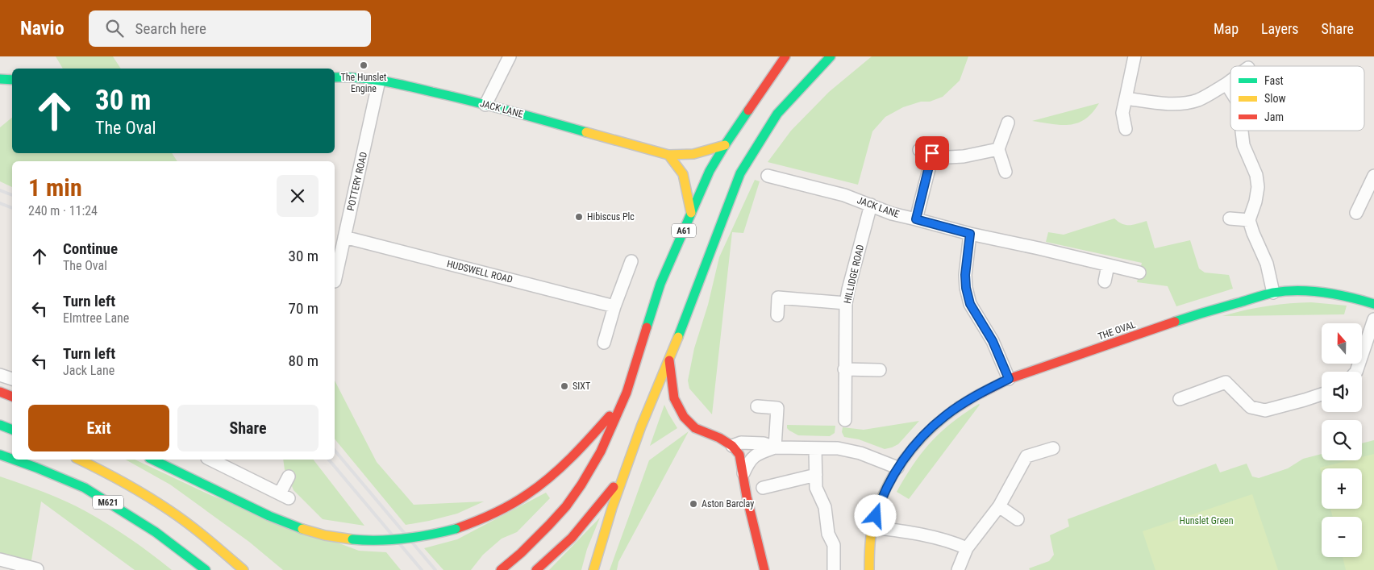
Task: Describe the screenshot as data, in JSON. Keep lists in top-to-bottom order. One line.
{"streets":{"main road":["JACK LANE","A61","THE OVAL","M621"],"street":["POTTERY ROAD","HUDSWELL ROAD","HILLIDGE ROAD"]},"crossings":[["JACK LANE","POTTERY ROAD"],["JACK LANE","A61"],["JACK LANE","HILLIDGE ROAD"],["POTTERY ROAD","HUDSWELL ROAD"]],"parks":["Hunslet Green"],"places":["The Hunslet Engine","Hibiscus Plc","SIXT","Aston Barclay"],"legend":["Fast","Slow","Jam"],"north":"top","page":{"header":"Navio","search":"Search here","nav":["Map","Layers","Share"],"turn":["30 m","The Oval"],"heading":["1 min","240 m · 11:24"],"list":[{"name":"Continue","note":"The Oval","value":"30 m"},{"name":"Turn left","note":"Elmtree Lane","value":"70 m"},{"name":"Turn left","note":"Jack Lane","value":"80 m"}],"map_buttons":["+","−"],"buttons":["Exit","Share"]}}
